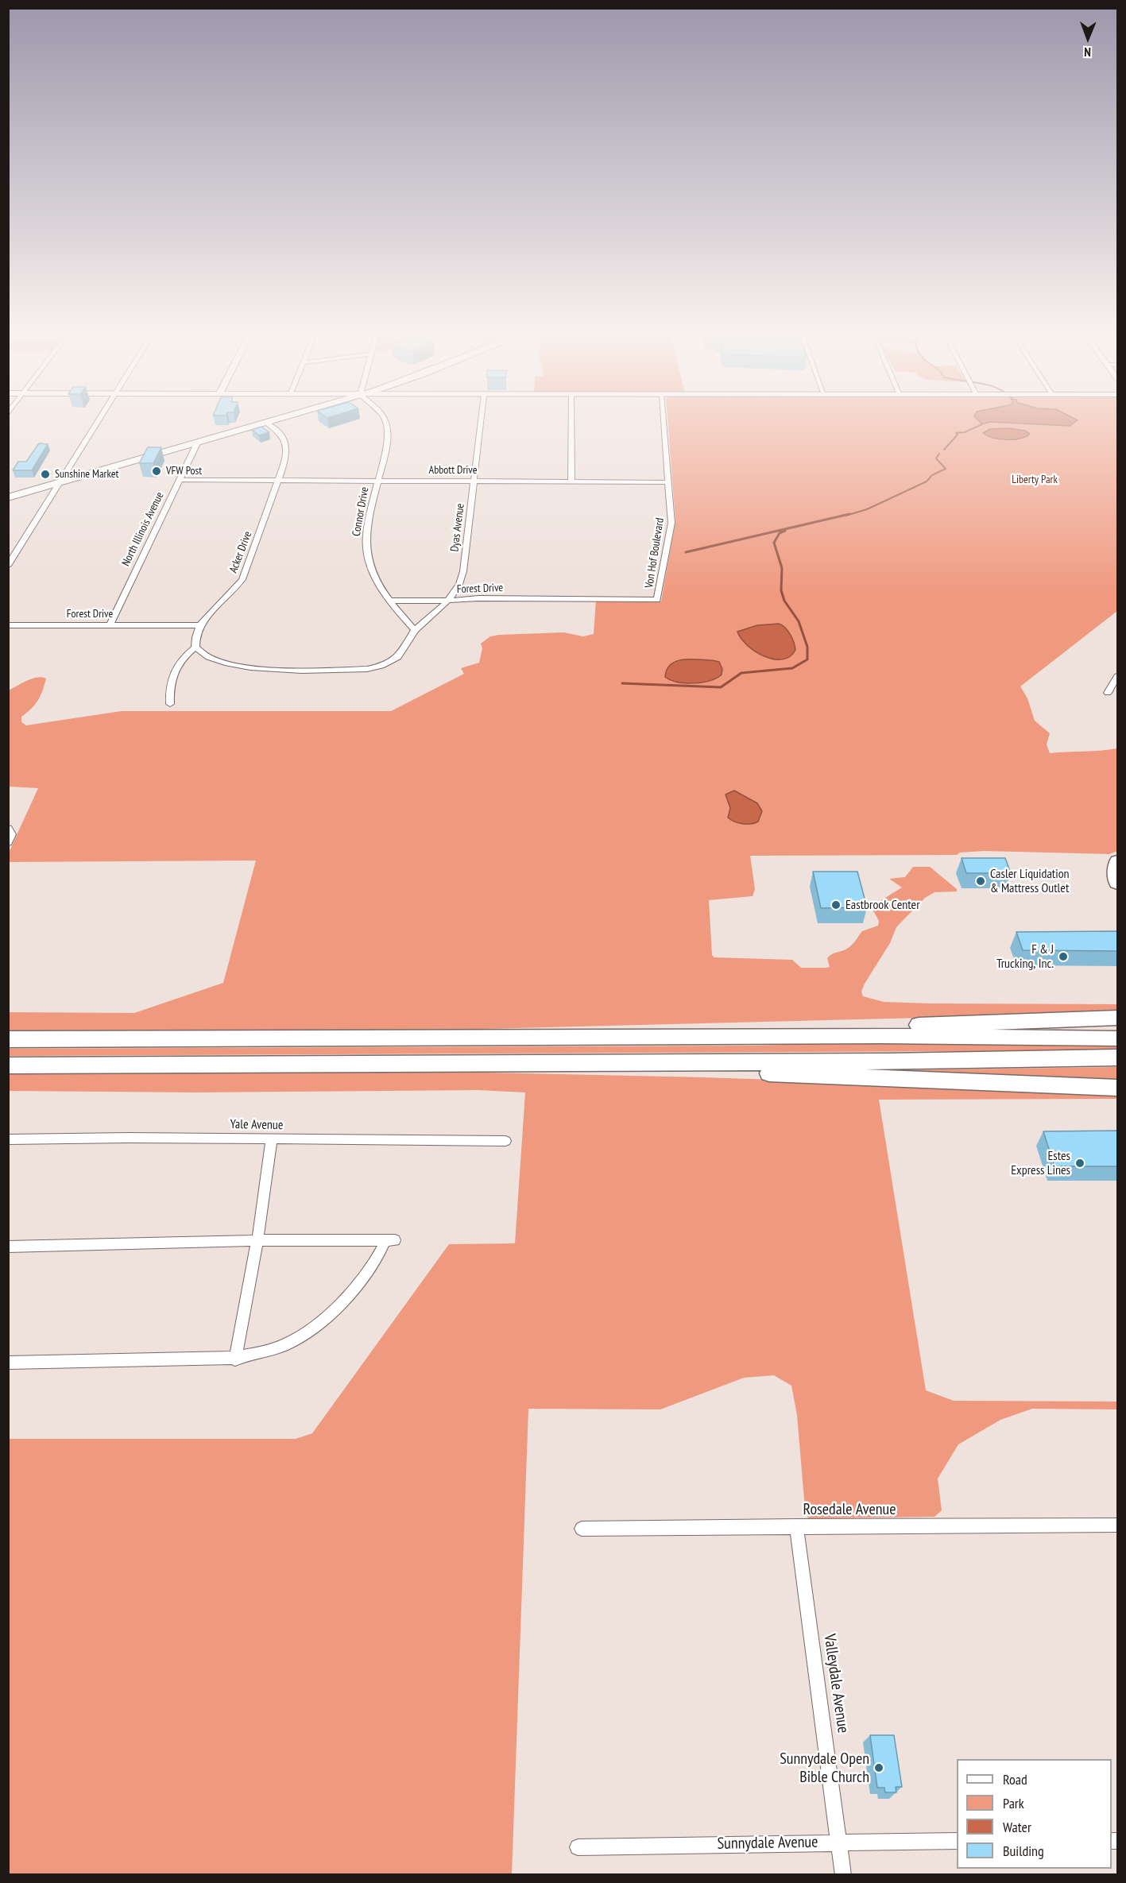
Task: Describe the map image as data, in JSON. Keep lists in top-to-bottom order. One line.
{"streets":{"street":["Abbott Drive","Connor Drive","Dyas Avenue","North Illinois Avenue","Acker Drive","Von Hof Boulevard","Forest Drive","Yale Avenue","Rosedale Avenue","Valleydale Avenue","Sunnydale Avenue"]},"crossings":[["Abbott Drive","Connor Drive"],["Abbott Drive","Dyas Avenue"],["Abbott Drive","North Illinois Avenue"],["Abbott Drive","Acker Drive"],["Abbott Drive","Von Hof Boulevard"],["Connor Drive","Forest Drive"],["Dyas Avenue","Forest Drive"],["North Illinois Avenue","Forest Drive"],["Acker Drive","Forest Drive"],["Von Hof Boulevard","Forest Drive"],["Rosedale Avenue","Valleydale Avenue"],["Valleydale Avenue","Sunnydale Avenue"]],"parks":["Liberty Park"],"places":["VFW Post","Sunshine Market","Casler Liquidation & Mattress Outlet","Eastbrook Center","F & J Trucking, Inc.","Estes Express Lines","Sunnydale Open Bible Church"],"legend":["Road","Park","Water","Building"],"north":"bottom"}
